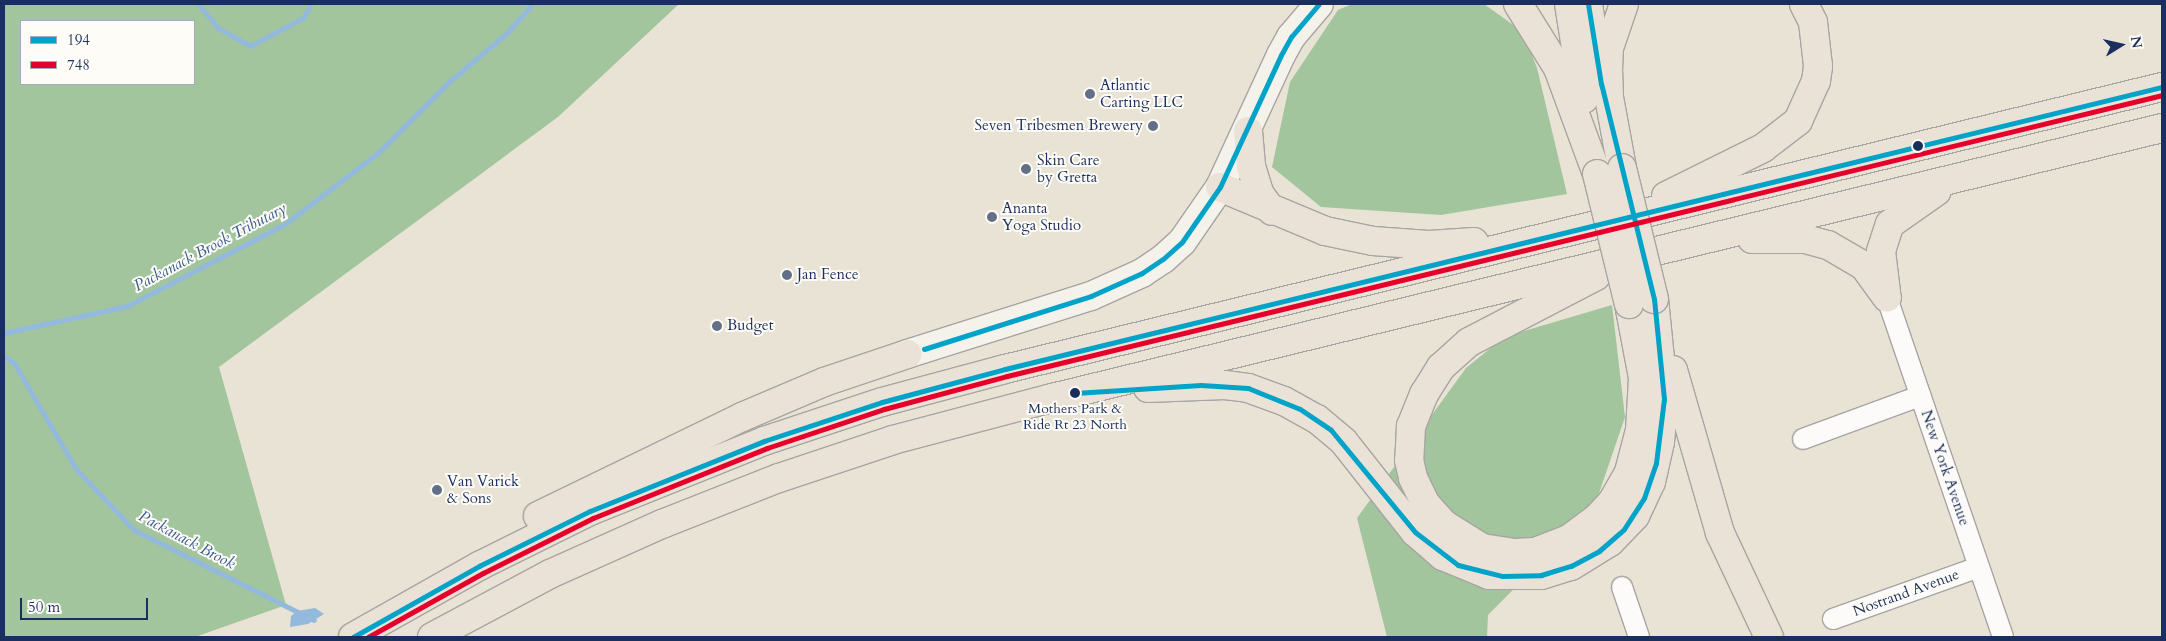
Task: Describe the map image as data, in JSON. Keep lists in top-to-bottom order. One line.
{"streets":{"street":["New York Avenue","Nostrand Avenue"]},"crossings":[["New York Avenue","Nostrand Avenue"]],"water":["Packanack Brook Tributary","Packanack Brook"],"places":["Atlantic Carting LLC","Seven Tribesmen Brewery","Skin Care by Gretta","Ananta Yoga Studio","Jan Fence","Budget","Mothers Park & Ride Rt 23 North","Van Varick & Sons"],"lines":["transit line 194","transit line 748"],"legend":["194","748"],"scale_bar":"50 m","north":"right"}
